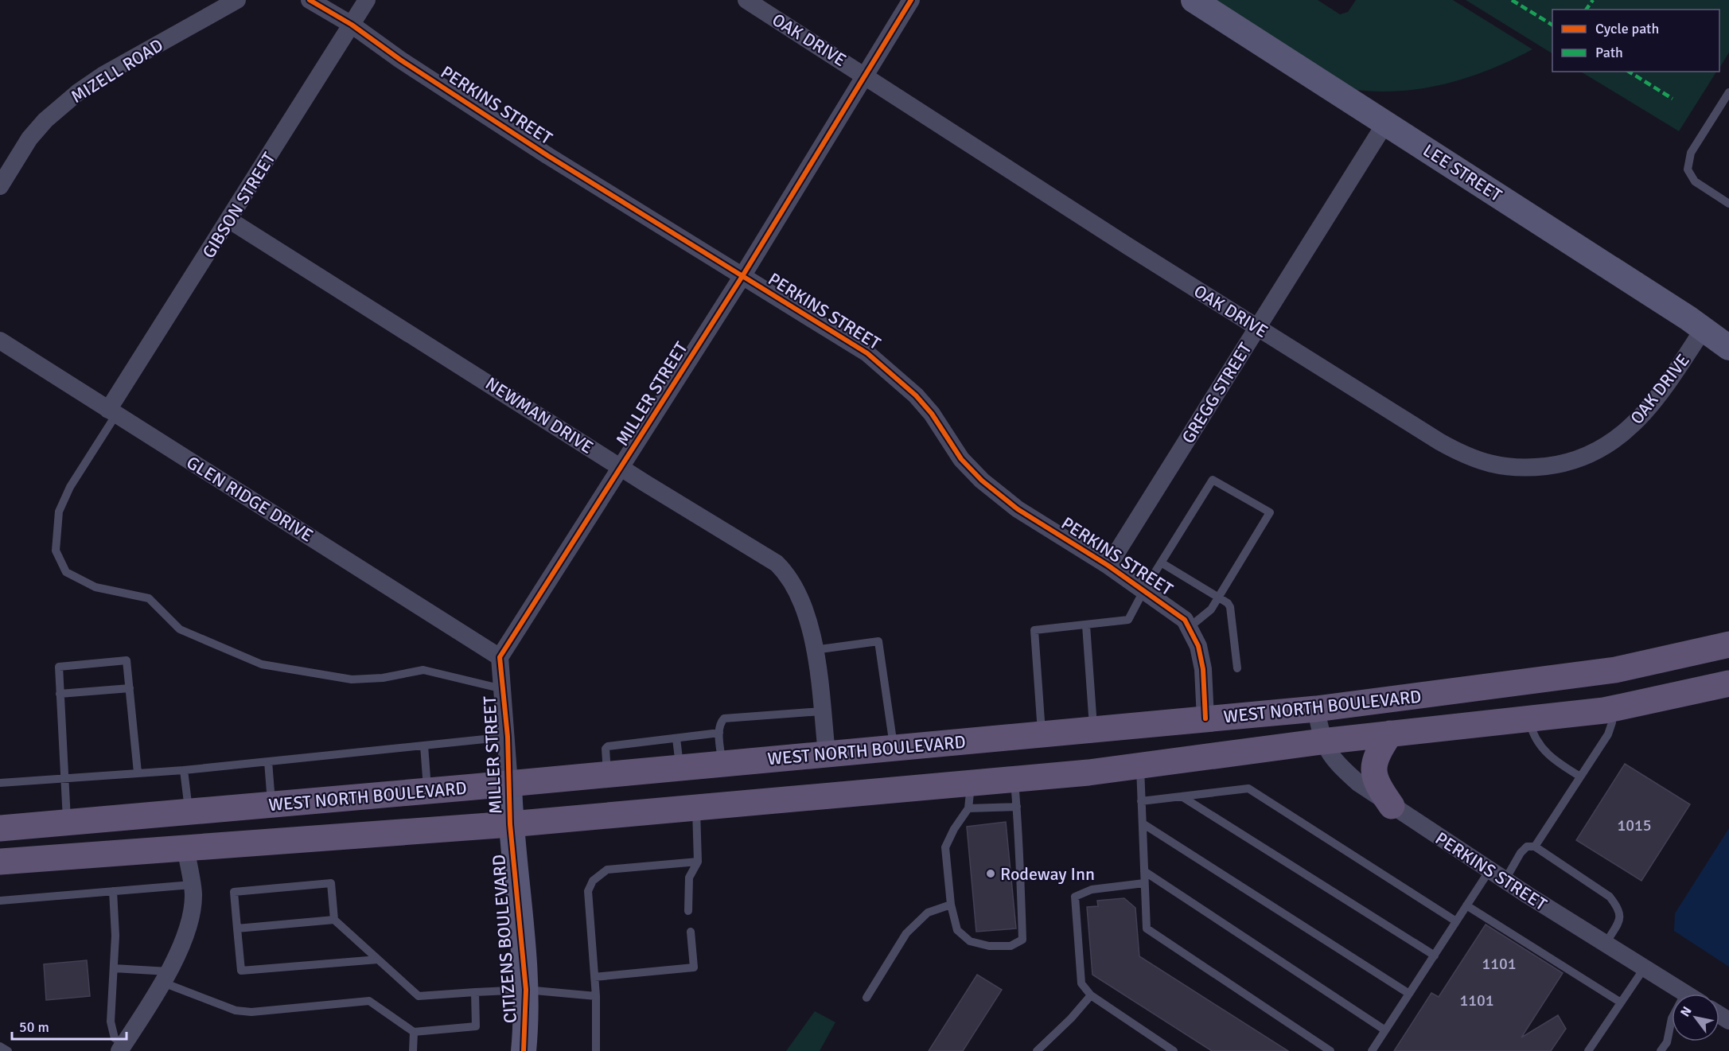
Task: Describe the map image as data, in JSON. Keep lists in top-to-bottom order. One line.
{"streets":{"main road":["WEST NORTH BOULEVARD"],"street":["OAK DRIVE","MIZELL ROAD","PERKINS STREET","LEE STREET","GIBSON STREET","GREGG STREET","MILLER STREET","NEWMAN DRIVE","GLEN RIDGE DRIVE","CITIZENS BOULEVARD"]},"crossings":[["OAK DRIVE","LEE STREET"],["OAK DRIVE","GREGG STREET"],["OAK DRIVE","MILLER STREET"],["PERKINS STREET","GIBSON STREET"],["PERKINS STREET","GREGG STREET"],["PERKINS STREET","MILLER STREET"],["PERKINS STREET","WEST NORTH BOULEVARD"],["LEE STREET","GREGG STREET"],["GIBSON STREET","NEWMAN DRIVE"],["GIBSON STREET","GLEN RIDGE DRIVE"],["MILLER STREET","NEWMAN DRIVE"],["MILLER STREET","GLEN RIDGE DRIVE"],["MILLER STREET","WEST NORTH BOULEVARD"],["MILLER STREET","CITIZENS BOULEVARD"],["NEWMAN DRIVE","WEST NORTH BOULEVARD"],["WEST NORTH BOULEVARD","CITIZENS BOULEVARD"]],"places":["Rodeway Inn"],"house_numbers":["1015","1101","1101"],"legend":["Cycle path","Path"],"scale_bar":"50 m","north":"top left"}
